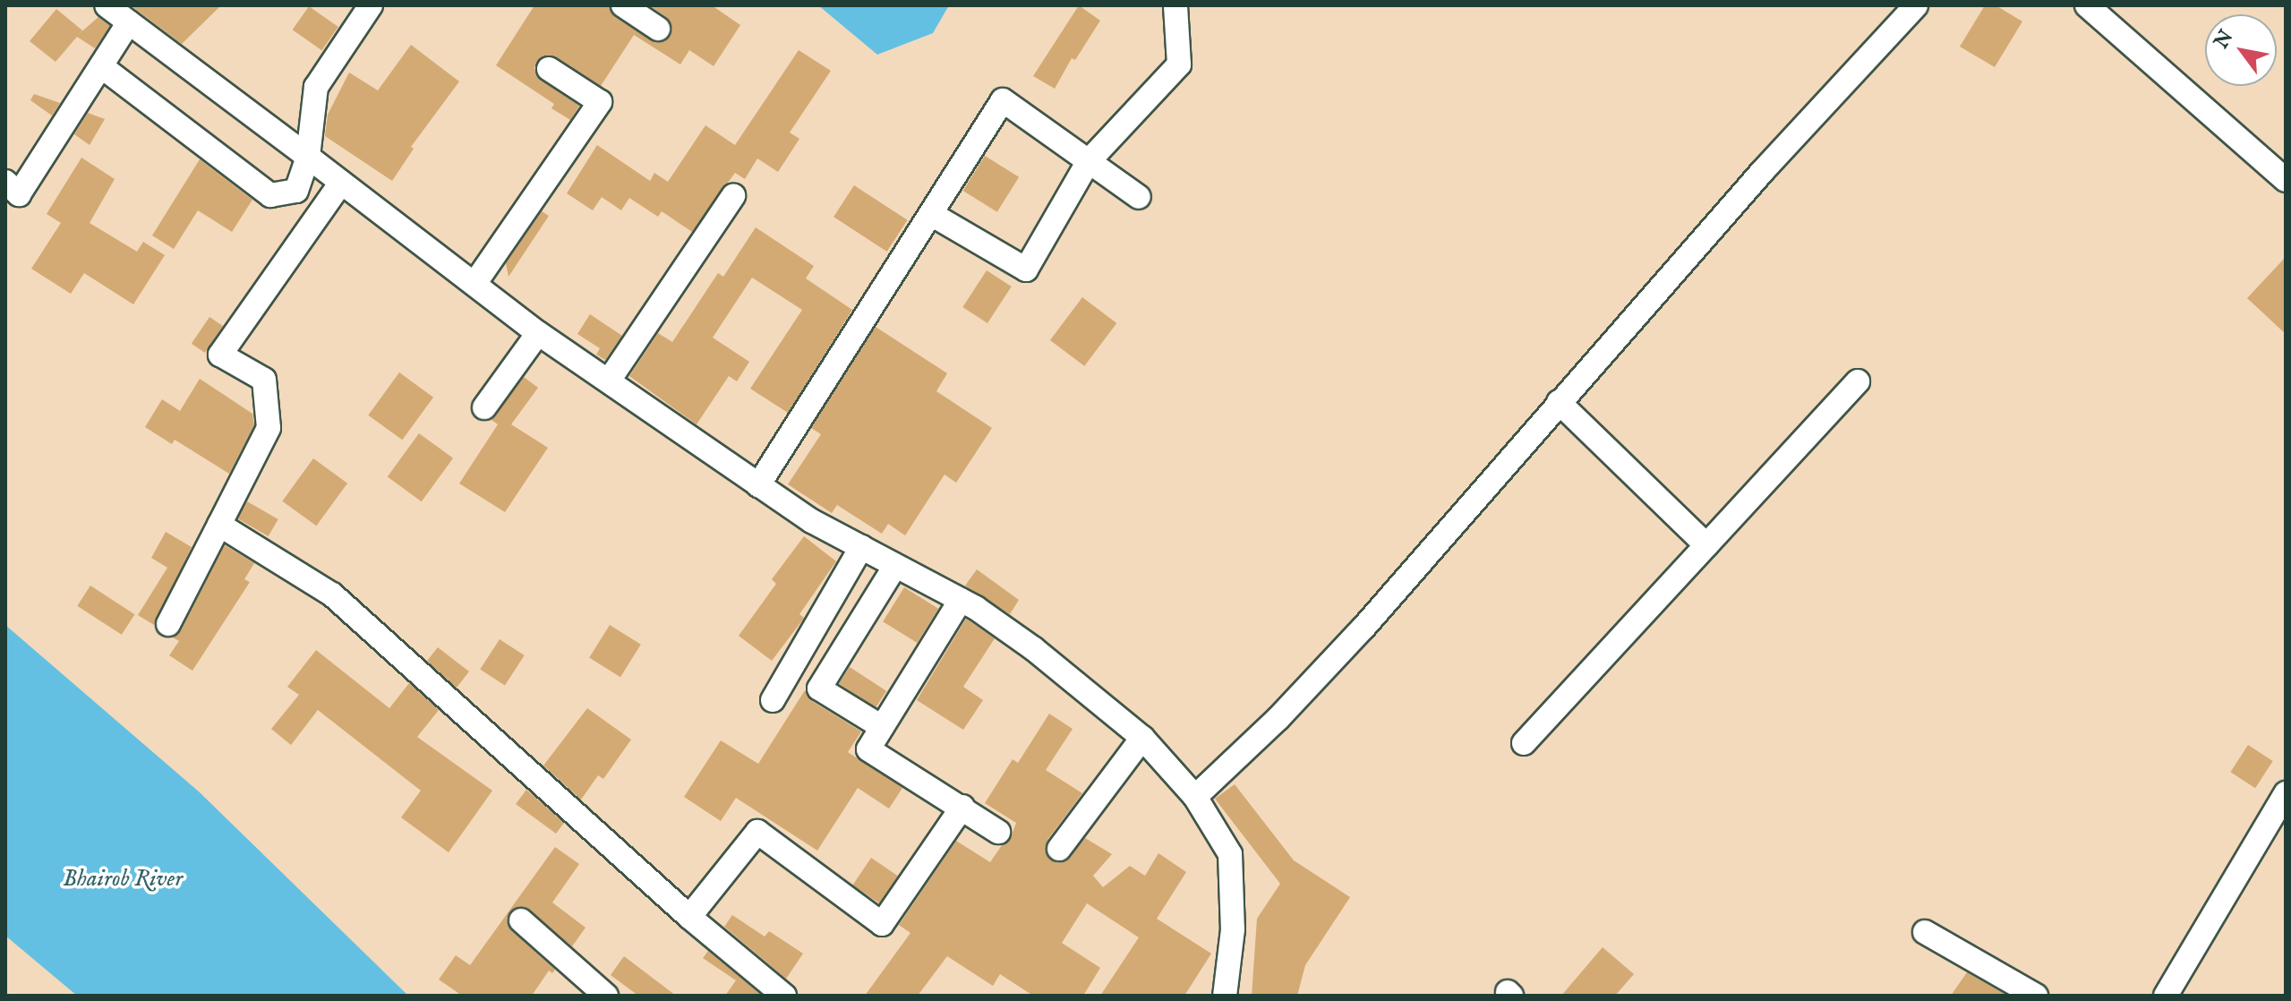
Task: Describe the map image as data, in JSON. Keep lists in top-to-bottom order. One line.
{"water":["Bhairob River"],"north":"top left"}
